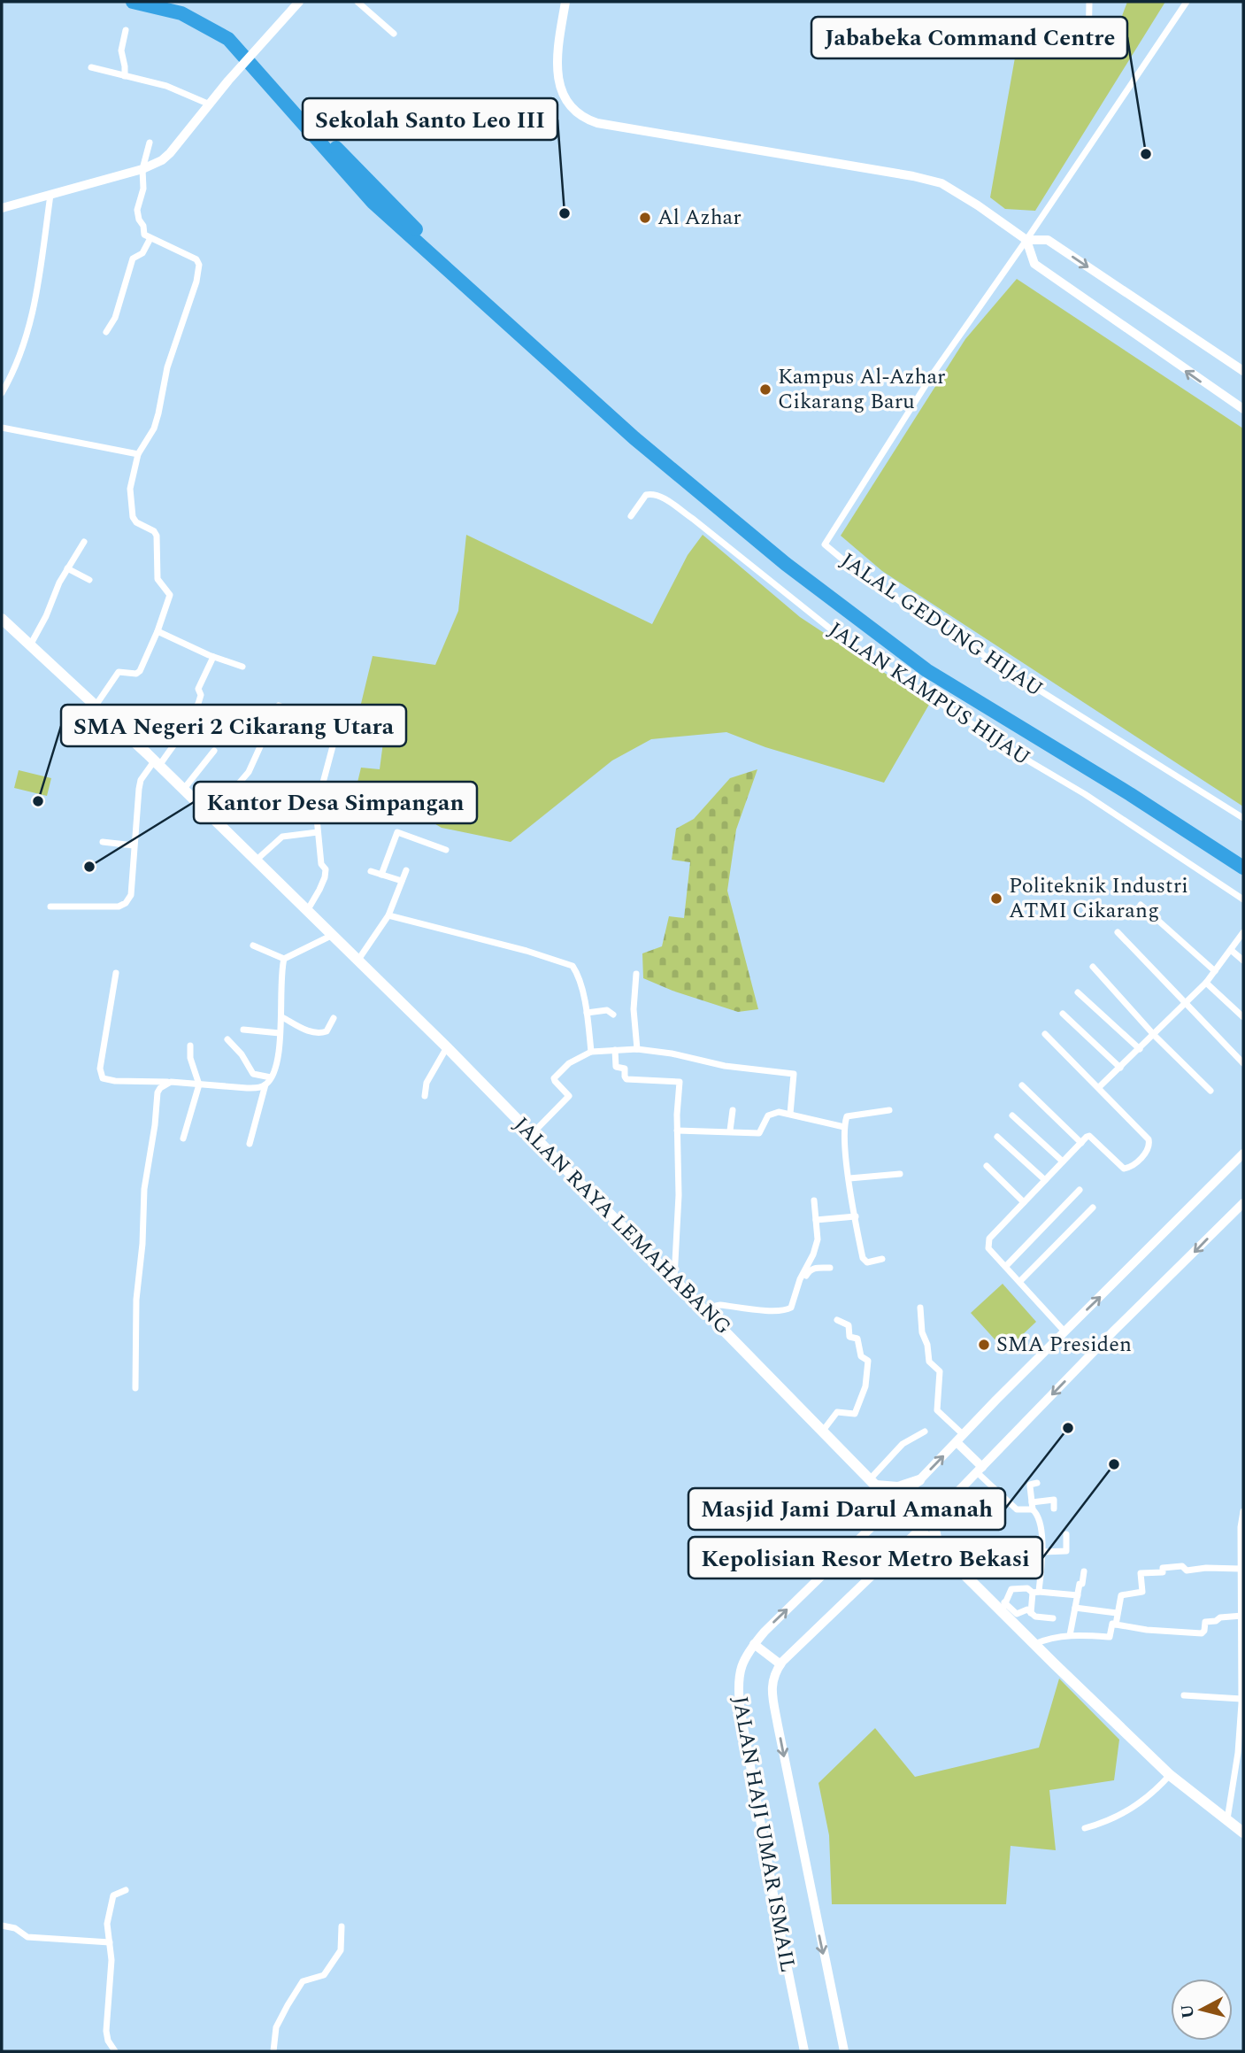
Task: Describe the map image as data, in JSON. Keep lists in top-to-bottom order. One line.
{"streets":{"main road":["JALAN RAYA LEMAHABANG","JALAN HAJI UMAR ISMAIL"],"street":["JALAL GEDUNG HIJAU","JALAN KAMPUS HIJAU"]},"crossings":[["JALAN RAYA LEMAHABANG","JALAN HAJI UMAR ISMAIL"]],"places":["Jababeka Command Centre","Sekolah Santo Leo III","Al Azhar","Kampus Al-Azhar Cikarang Baru","SMA Negeri 2 Cikarang Utara","Kantor Desa Simpangan","Politeknik Industri ATMI Cikarang","SMA Presiden","Masjid Jami Darul Amanah","Kepolisian Resor Metro Bekasi"],"north":"left"}
